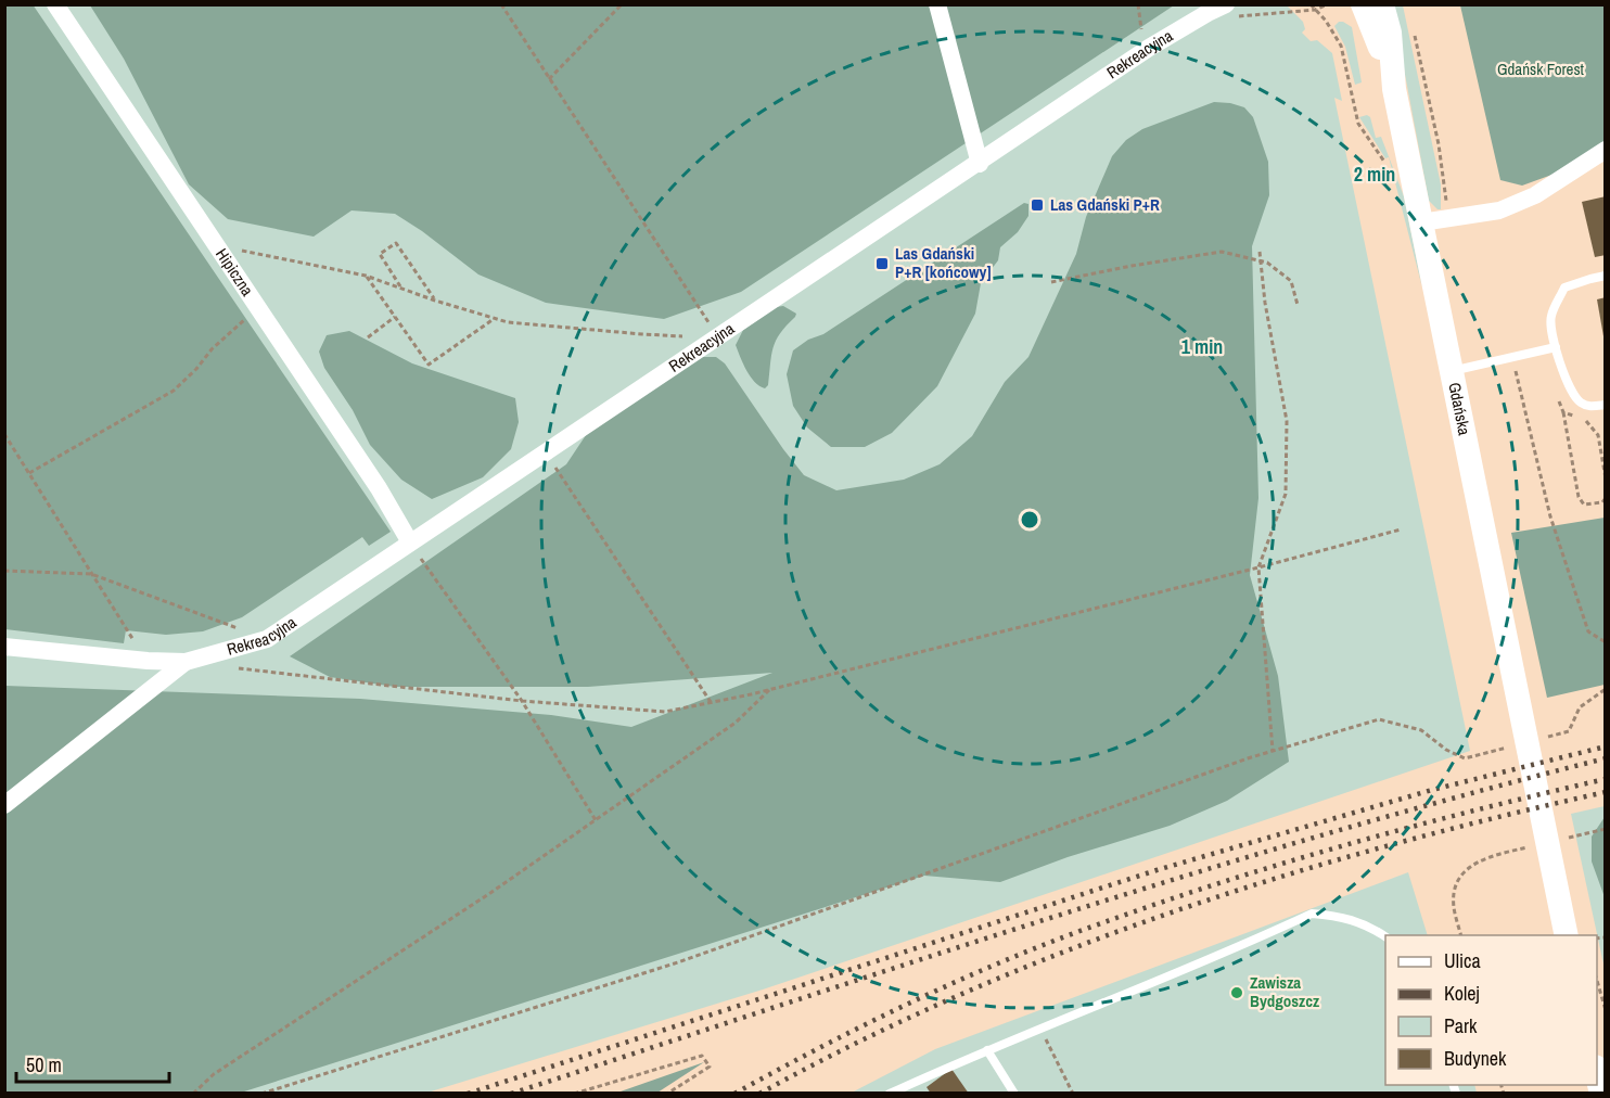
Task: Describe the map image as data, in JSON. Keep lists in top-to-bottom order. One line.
{"streets":{"main road":["Gdańska"],"street":["Rekreacyjna","Hipiczna"]},"crossings":[["Rekreacyjna","Hipiczna"]],"parks":["Gdańsk Forest"],"places":{"transit":["Las Gdański P+R","Las Gdański P+R [końcowy]"],"other":["Zawisza Bydgoszcz"]},"legend":["Ulica","Kolej","Park","Budynek"],"scale_bar":"50 m","rings":["2 min","1 min"]}
